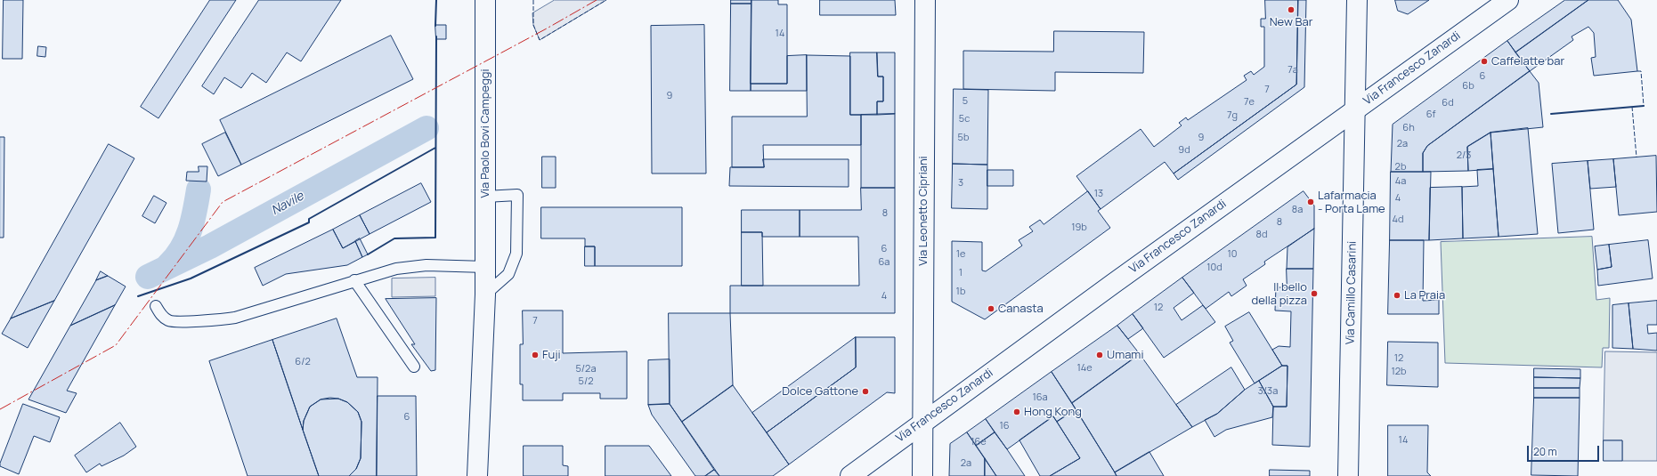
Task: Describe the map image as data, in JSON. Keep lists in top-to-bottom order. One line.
{"streets":{"street":["Via Francesco Zanardi","Via Paolo Bovi Campeggi","Via Leonetto Cipriani","Via Camillo Casarini"]},"crossings":[["Via Francesco Zanardi","Via Leonetto Cipriani"],["Via Francesco Zanardi","Via Camillo Casarini"]],"water":["Navile"],"places":["New Bar","Caffelatte bar","Lafarmacia - Porta Lame","Il bello della pizza","La Praia","Canasta","Fuji","Umami","Dolce Gattone","Hong Kong"],"house_numbers":["14","7a","6","6b","7","9","5","7e","6d","6f","7g","5c","6h","5b","9","2a","9d","2/3","2b","4a","3","13","4","8a","8","4d","8","19b","8d","6","1e","10","6a","10d","1","1b","4","12","7","12","6/2","14e","5/2a","12b","5/2","3/3a","16a","6","16","14","16e","2a"],"scale_bar":"20 m"}
